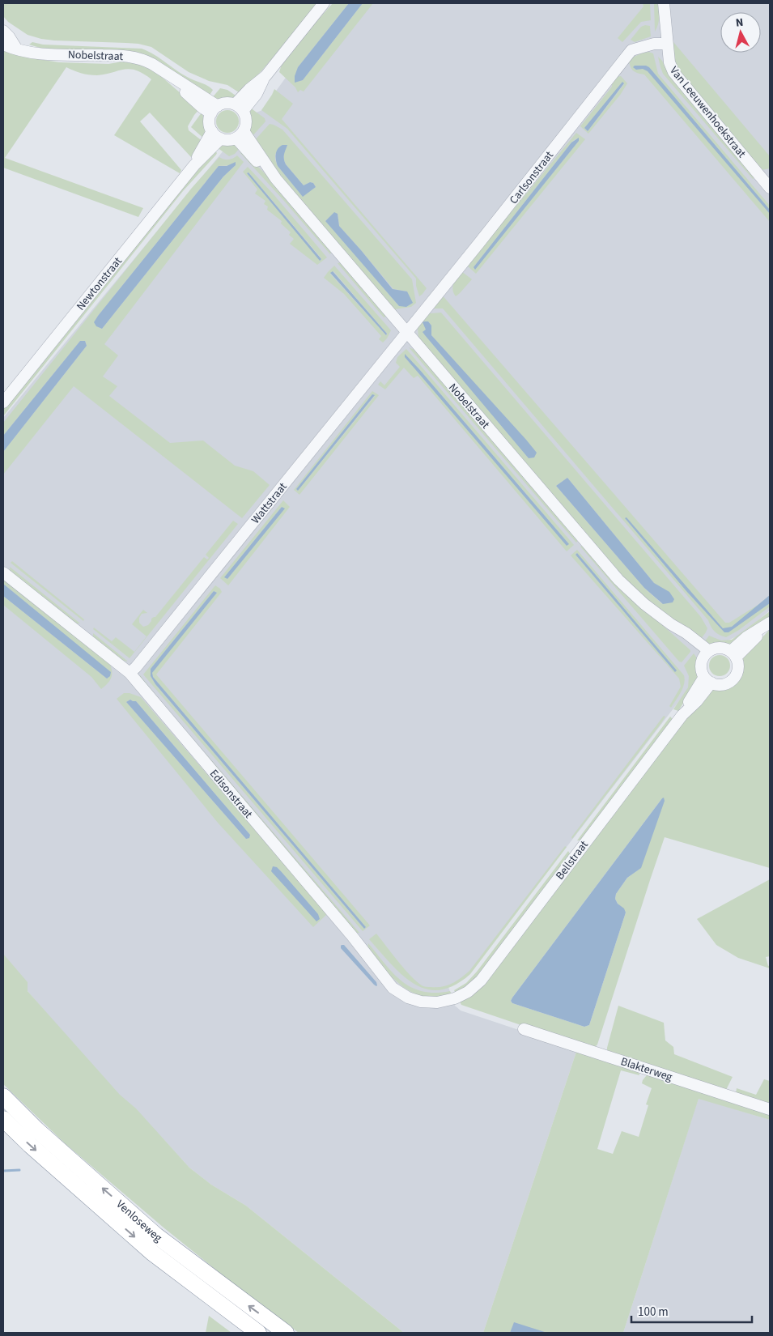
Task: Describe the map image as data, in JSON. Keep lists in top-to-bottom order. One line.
{"streets":{"highway":["Venloseweg"],"street":["Nobelstraat","Van Leeuwenhoekstraat","Carlsonstraat","Newtonstraat","Wattstraat","Edisonstraat","Bellstraat","Blakterweg"]},"crossings":[["Nobelstraat","Carlsonstraat"],["Nobelstraat","Newtonstraat"],["Nobelstraat","Wattstraat"],["Nobelstraat","Bellstraat"],["Van Leeuwenhoekstraat","Carlsonstraat"],["Carlsonstraat","Wattstraat"],["Wattstraat","Edisonstraat"],["Edisonstraat","Bellstraat"]],"scale_bar":"100 m","north":"top"}
